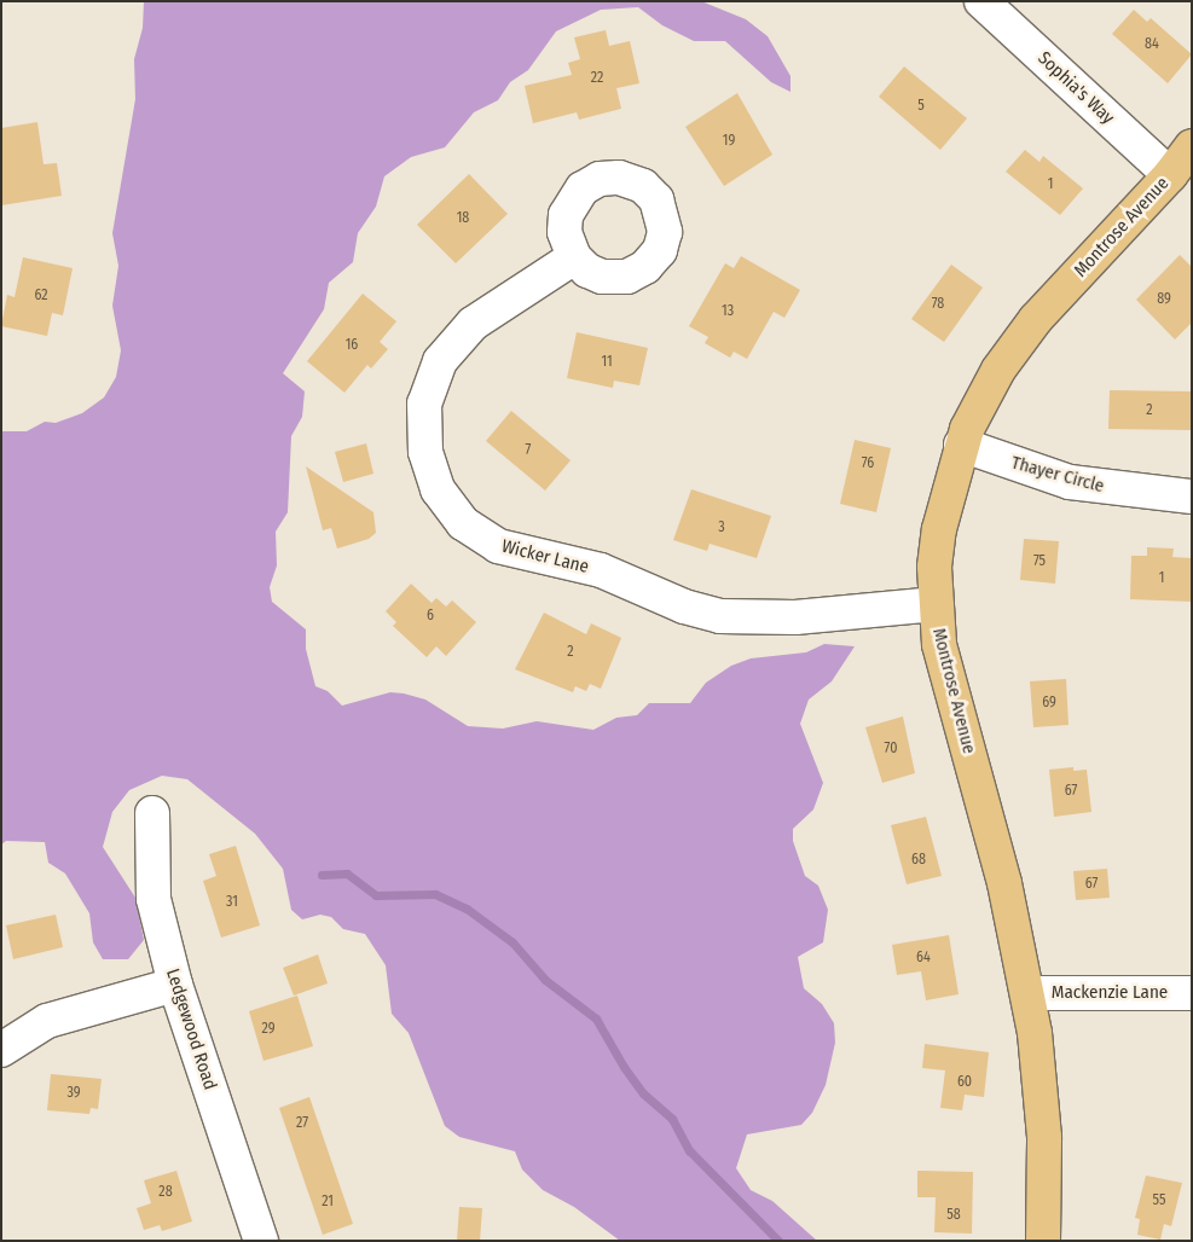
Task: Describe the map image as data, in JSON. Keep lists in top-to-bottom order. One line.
{"streets":{"main road":["Montrose Avenue"],"street":["Sophia's Way","Thayer Circle","Wicker Lane","Mackenzie Lane","Ledgewood Road"]},"crossings":[["Sophia's Way","Montrose Avenue"],["Montrose Avenue","Thayer Circle"],["Montrose Avenue","Wicker Lane"],["Montrose Avenue","Mackenzie Lane"]],"house_numbers":["84","22","5","19","1","18","62","89","78","13","16","11","2","7","76","3","75","1","6","2","69","70","67","68","67","31","64","29","60","39","27","28","55","21","58"]}
